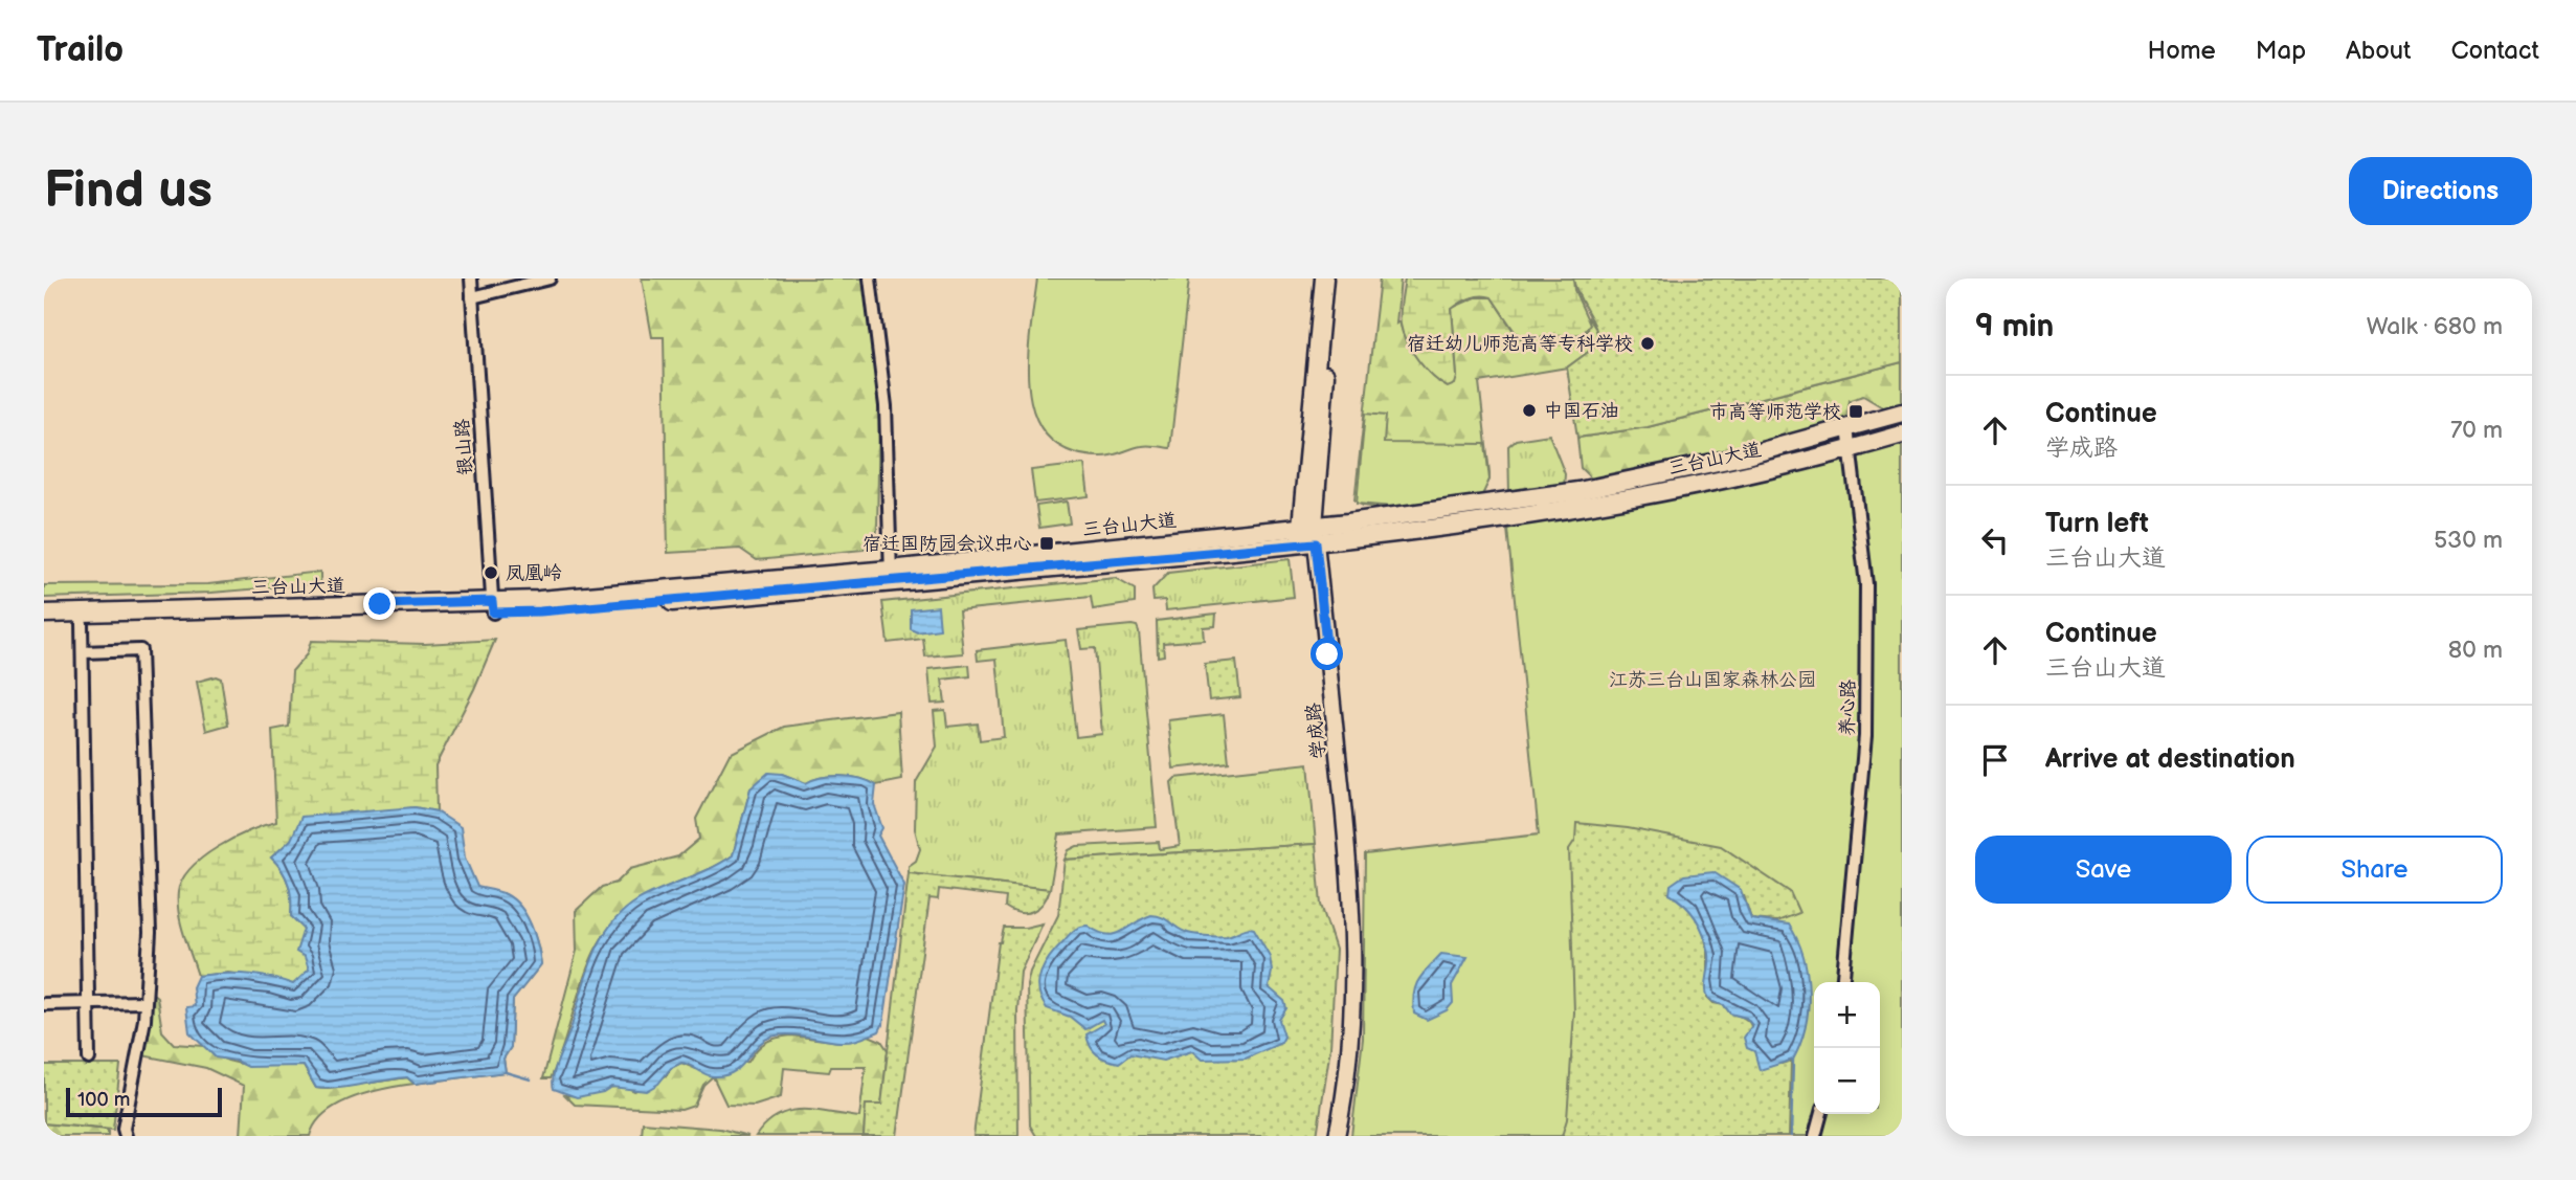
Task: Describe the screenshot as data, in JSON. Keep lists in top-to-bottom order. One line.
{"streets":{"main road":["三台山大道","学成路"],"street":["银山路","养心路"]},"crossings":[["银山路","三台山大道"],["三台山大道","养心路"],["三台山大道","学成路"]],"parks":["江苏三台山国家森林公园"],"places":{"other":["宿迁幼儿师范高等专科学校","中国石油","凤凰岭"],"transit":["市高等师范学校","宿迁国防园会议中心"]},"scale_bar":"100 m","page":{"header":"Trailo","nav":["Home","Map","About","Contact"],"buttons":["Directions",["Save","Share"]],"title":"Find us","heading":["9 min","Walk · 680 m"],"list":[["Continue","学成路","70 m"],["Turn left","三台山大道","530 m"],["Continue","三台山大道","80 m"],"Arrive at destination"],"map_buttons":["+","−"],"scale":"100 m"}}
